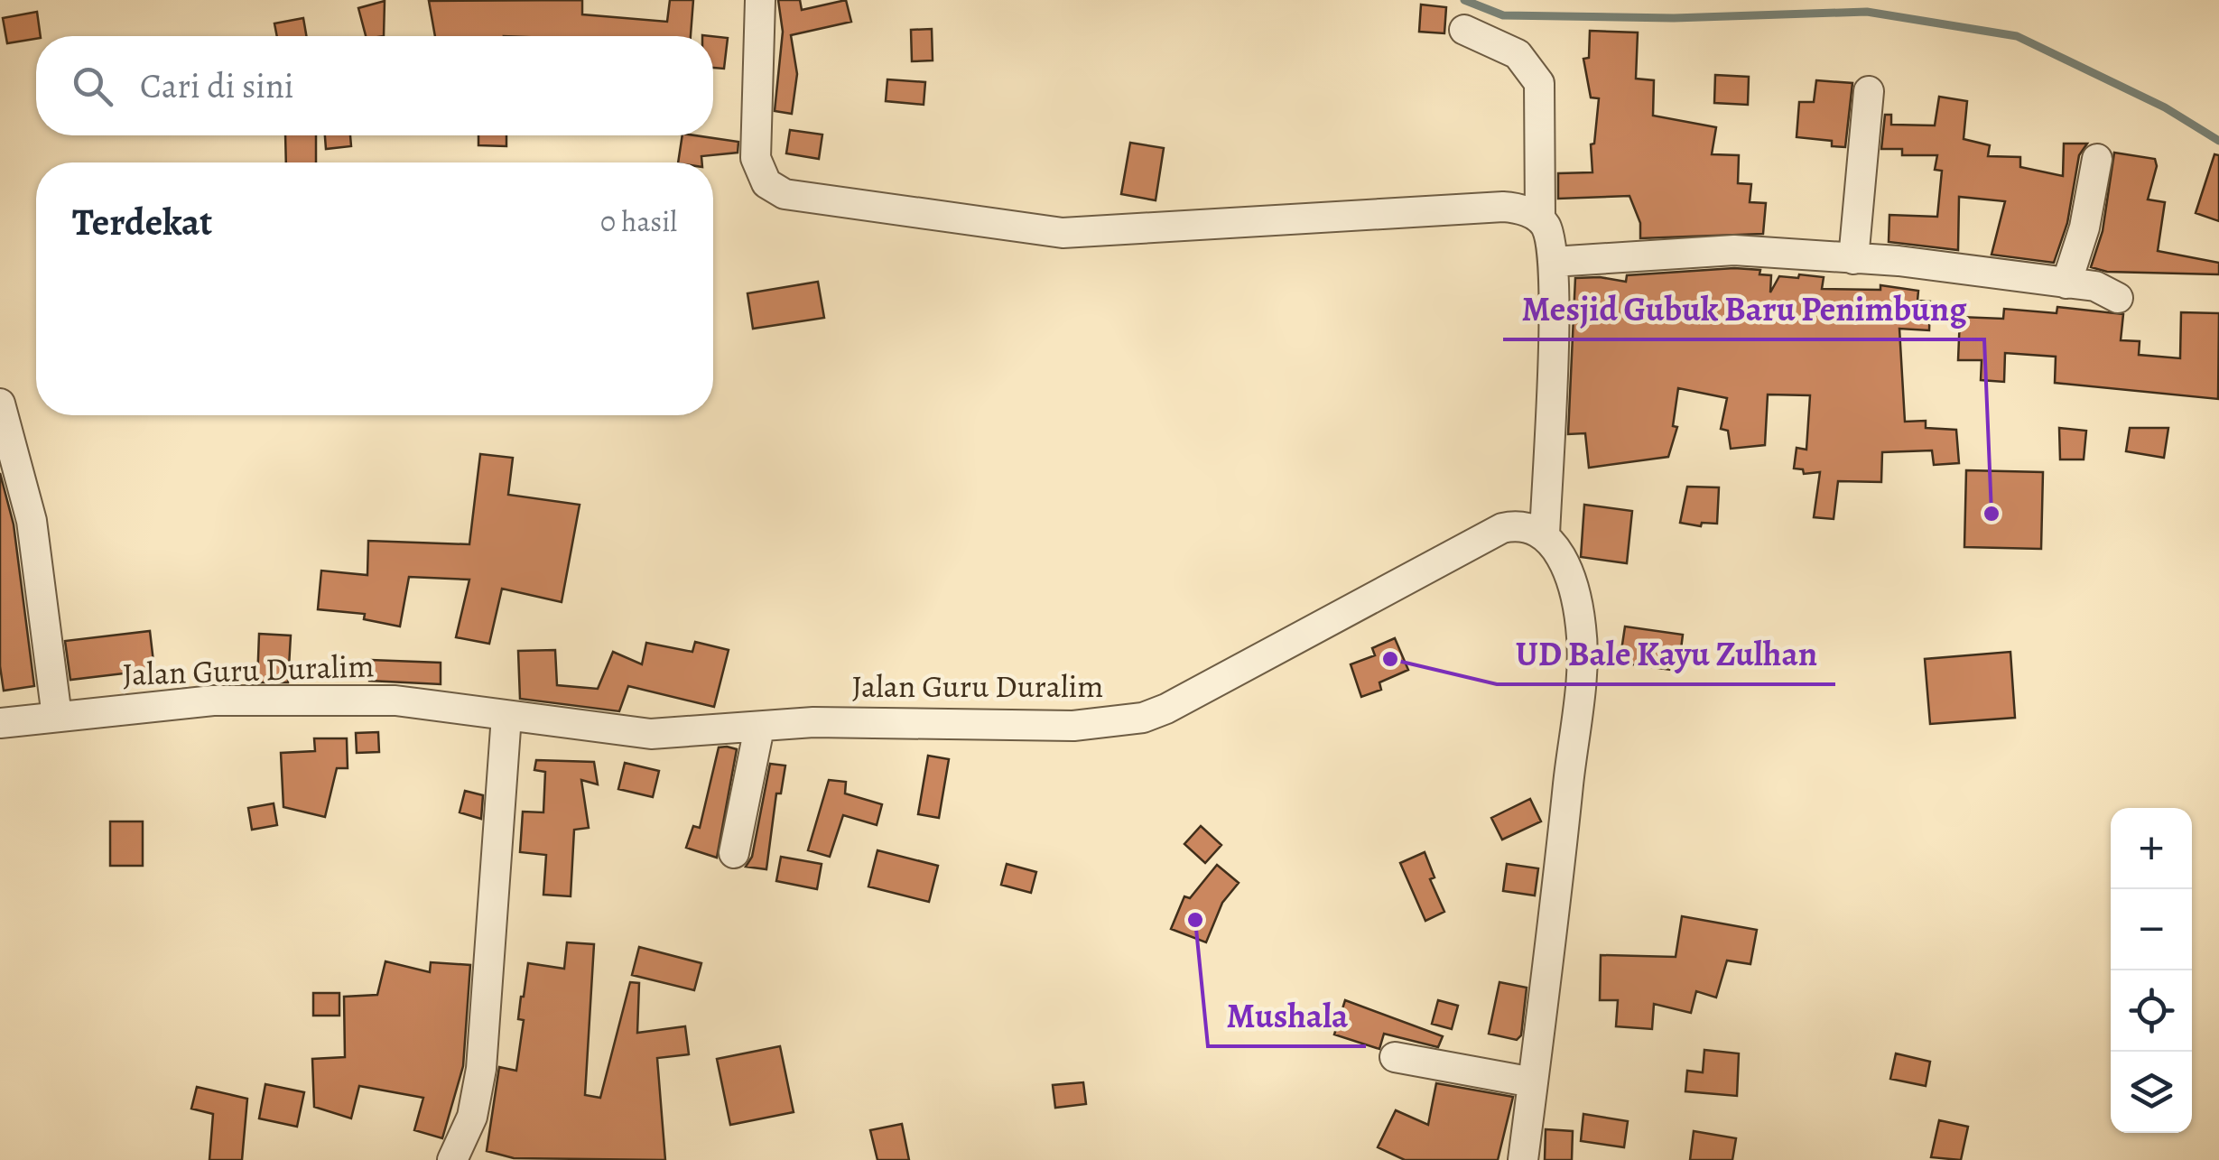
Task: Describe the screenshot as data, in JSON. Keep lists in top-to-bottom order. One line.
{"streets":{"street":["Jalan Guru Duralim"]},"places":["Mesjid Gubuk Baru Penimbung","UD Bale Kayu Zulhan","Mushala"],"page":{"search":"Cari di sini","heading":["Terdekat","0 hasil"],"map_buttons":["+","−"]}}
